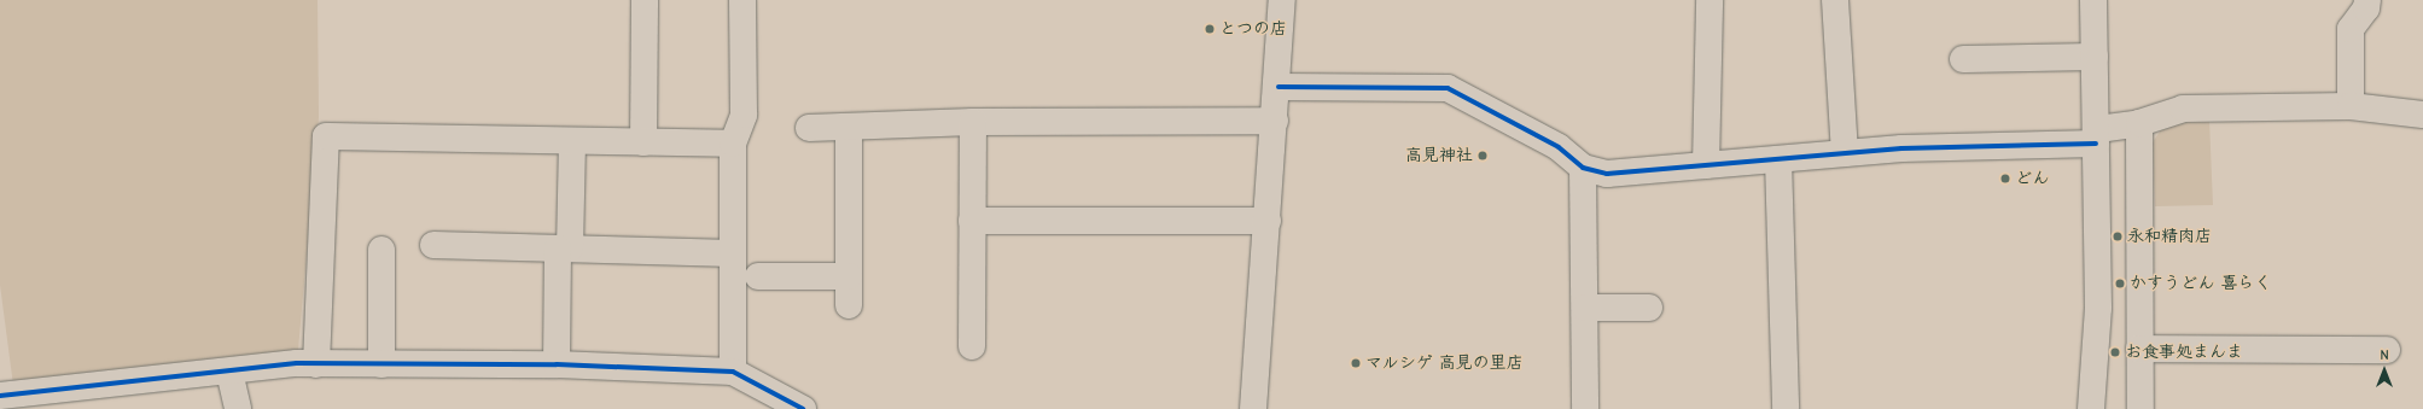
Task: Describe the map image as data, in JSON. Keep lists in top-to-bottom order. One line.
{"places":["とつの店","高見神社","どん","永和精肉店","かすうどん 喜らく","お食事処まんま","マルシゲ 高見の里店"],"north":"top"}
